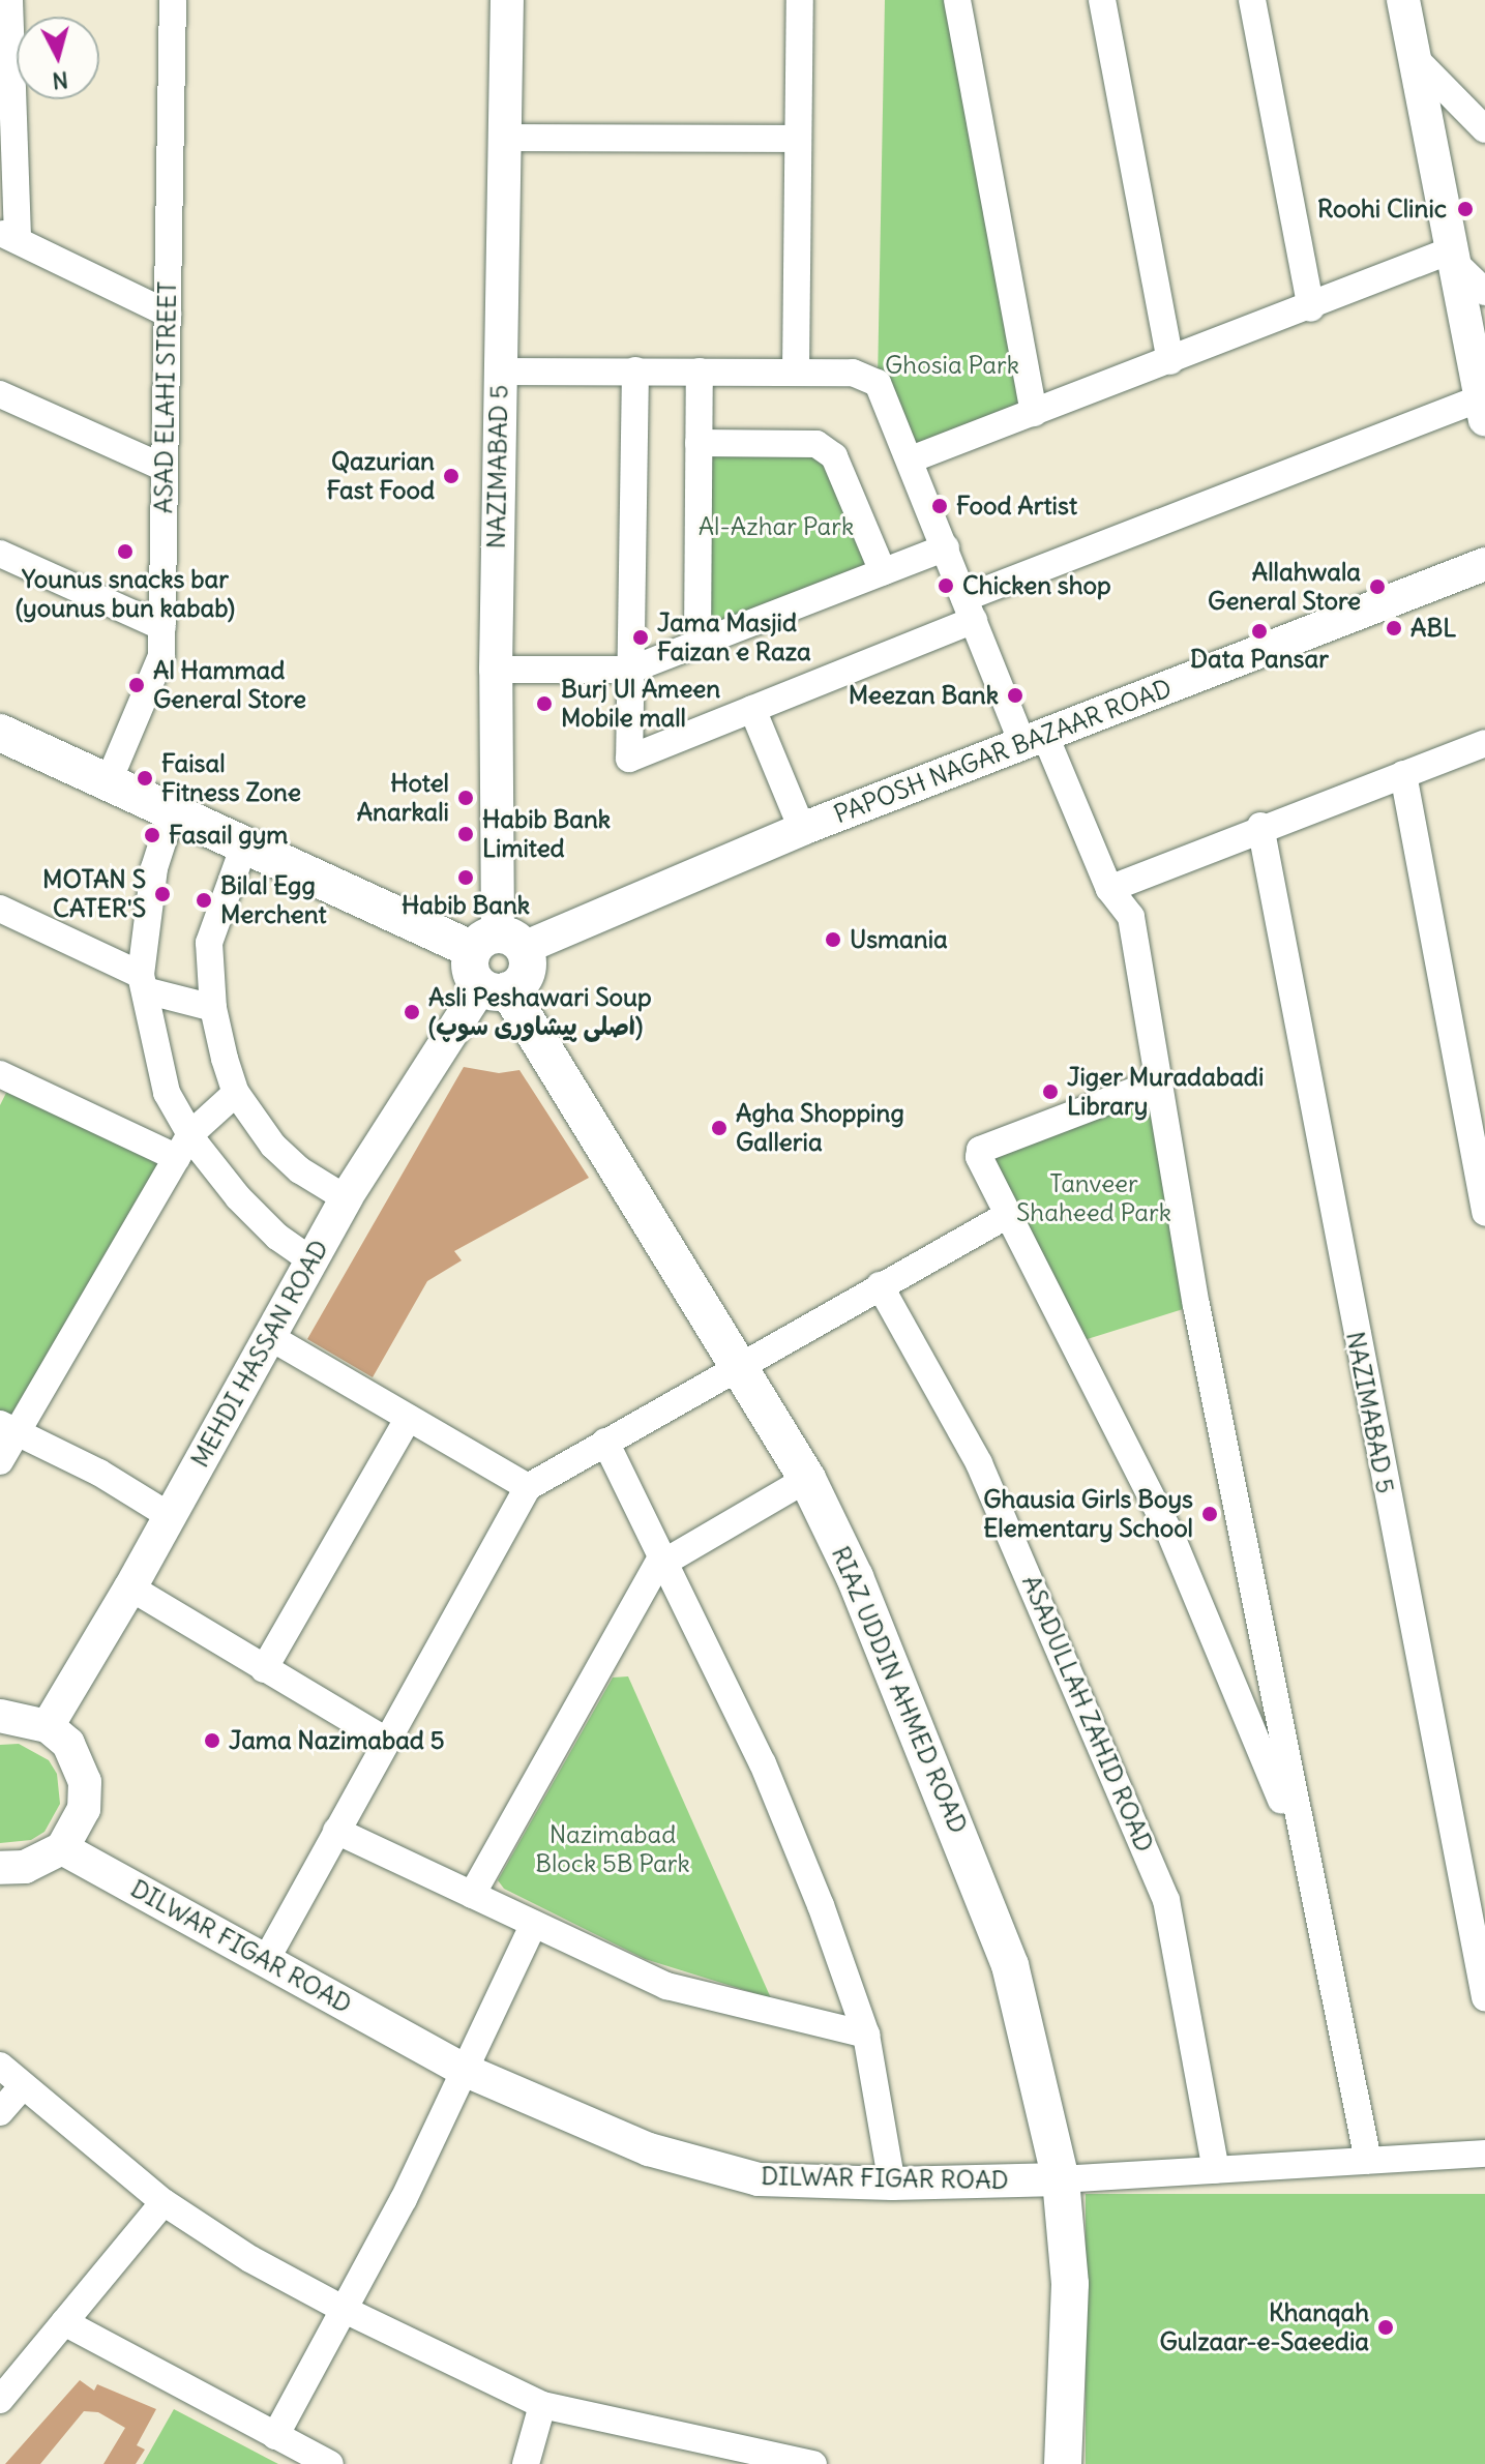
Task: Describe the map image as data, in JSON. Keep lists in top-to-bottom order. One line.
{"streets":{"main road":["RIAZ UDDIN AHMED ROAD"],"street":["ASAD ELAHI STREET","NAZIMABAD 5","PAPOSH NAGAR BAZAAR ROAD","MEHDI HASSAN ROAD","ASADULLAH ZAHID ROAD","DILWAR FIGAR ROAD"]},"crossings":[["NAZIMABAD 5","PAPOSH NAGAR BAZAAR ROAD"],["NAZIMABAD 5","RIAZ UDDIN AHMED ROAD"],["PAPOSH NAGAR BAZAAR ROAD","RIAZ UDDIN AHMED ROAD"],["MEHDI HASSAN ROAD","RIAZ UDDIN AHMED ROAD"],["RIAZ UDDIN AHMED ROAD","DILWAR FIGAR ROAD"],["ASADULLAH ZAHID ROAD","DILWAR FIGAR ROAD"]],"parks":["Ghosia Park","Al-Azhar Park","Tanveer Shaheed Park","Nazimabad Block 5B Park"],"places":["Roohi Clinic","Qazurian Fast Food","Food Artist","Younus snacks bar (younus bun kabab)","Chicken shop","Allahwala General Store","ABL","Data Pansar","Jama Masjid Faizan e Raza","Al Hammad General Store","Meezan Bank","Burj Ul Ameen Mobile mall","Faisal Fitness Zone","Hotel Anarkali","Habib Bank Limited","Fasail gym","Habib Bank","MOTAN S CATER'S","Bilal Egg Merchent","Usmania","Asli Peshawari Soup (اصلی پیشاوری سوپ)","Jiger Muradabadi Library","Agha Shopping Galleria","Ghausia Girls Boys Elementary School","Jama Nazimabad 5","Khanqah Gulzaar-e-Saeedia"],"north":"bottom"}
